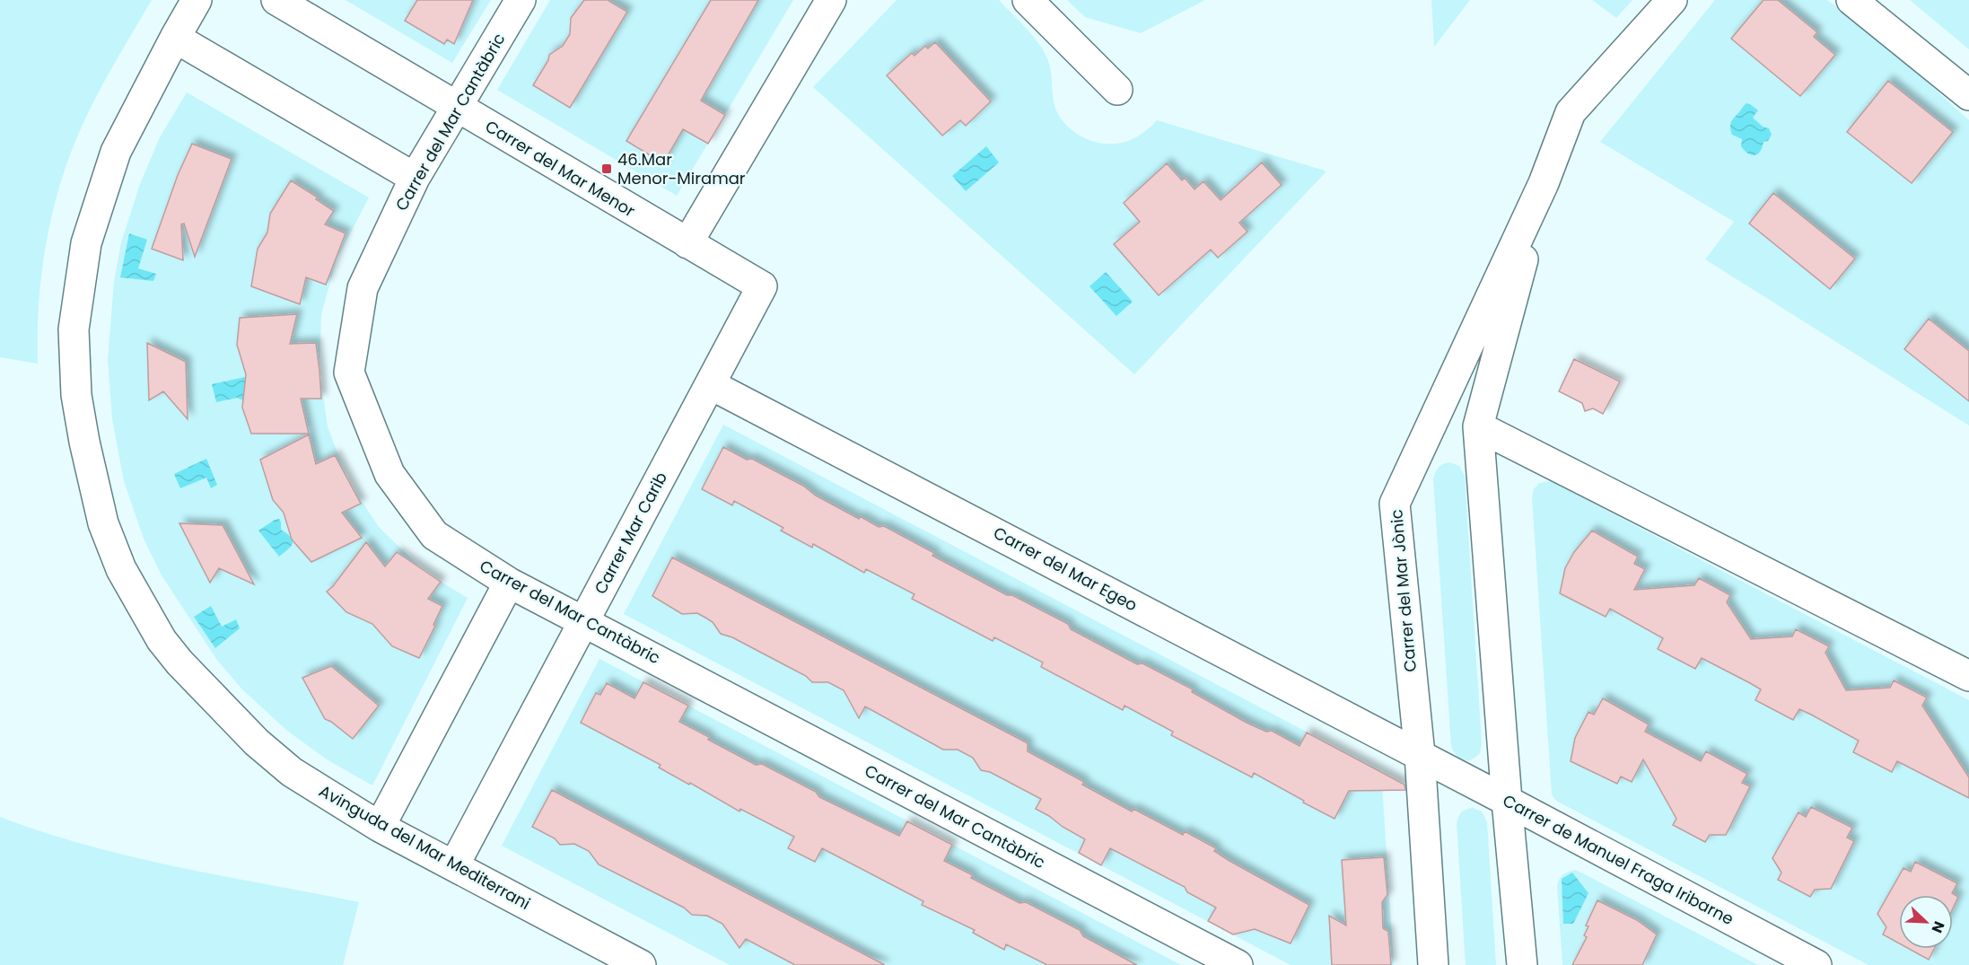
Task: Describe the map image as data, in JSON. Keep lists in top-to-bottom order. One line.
{"streets":{"street":["Carrer del Mar Cantàbric","Carrer del Mar Menor","Carrer Mar Carib","Carrer del Mar Egeo","Carrer del Mar Jònic","Avinguda del Mar Mediterrani","Carrer de Manuel Fraga Iribarne"]},"crossings":[["Carrer del Mar Cantàbric","Carrer del Mar Menor"],["Carrer del Mar Cantàbric","Carrer Mar Carib"],["Carrer del Mar Menor","Carrer Mar Carib"],["Carrer Mar Carib","Carrer del Mar Egeo"],["Carrer Mar Carib","Avinguda del Mar Mediterrani"],["Carrer del Mar Egeo","Carrer del Mar Jònic"],["Carrer del Mar Egeo","Carrer de Manuel Fraga Iribarne"],["Carrer del Mar Jònic","Carrer de Manuel Fraga Iribarne"]],"places":{"transit":["46.Mar Menor-Miramar"]},"north":"bottom right"}
